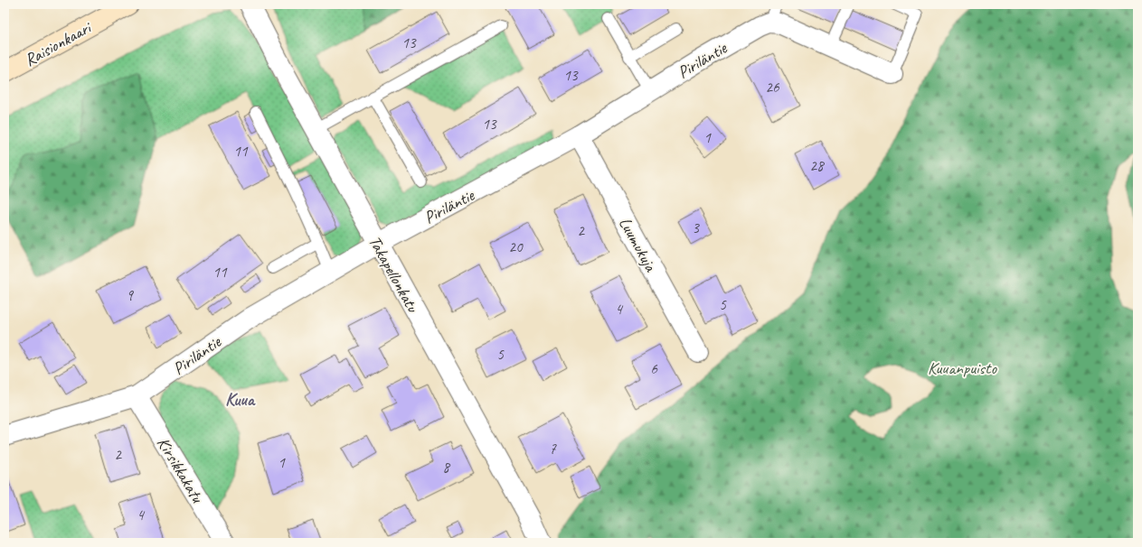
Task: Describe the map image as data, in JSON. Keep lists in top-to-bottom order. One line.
{"streets":{"main road":["Raisionkaari"],"street":["Piriläntie","Luumukuja","Takapellonkatu","Kirsikkakatu"]},"crossings":[["Piriläntie","Luumukuja"],["Piriläntie","Takapellonkatu"],["Piriläntie","Kirsikkakatu"]],"districts":["Kuua"],"parks":["Kuuanpuisto"],"house_numbers":["13","13","26","13","1","11","28","3","2","20","11","9","5","4","5","6","7","2","1","8","4"]}
